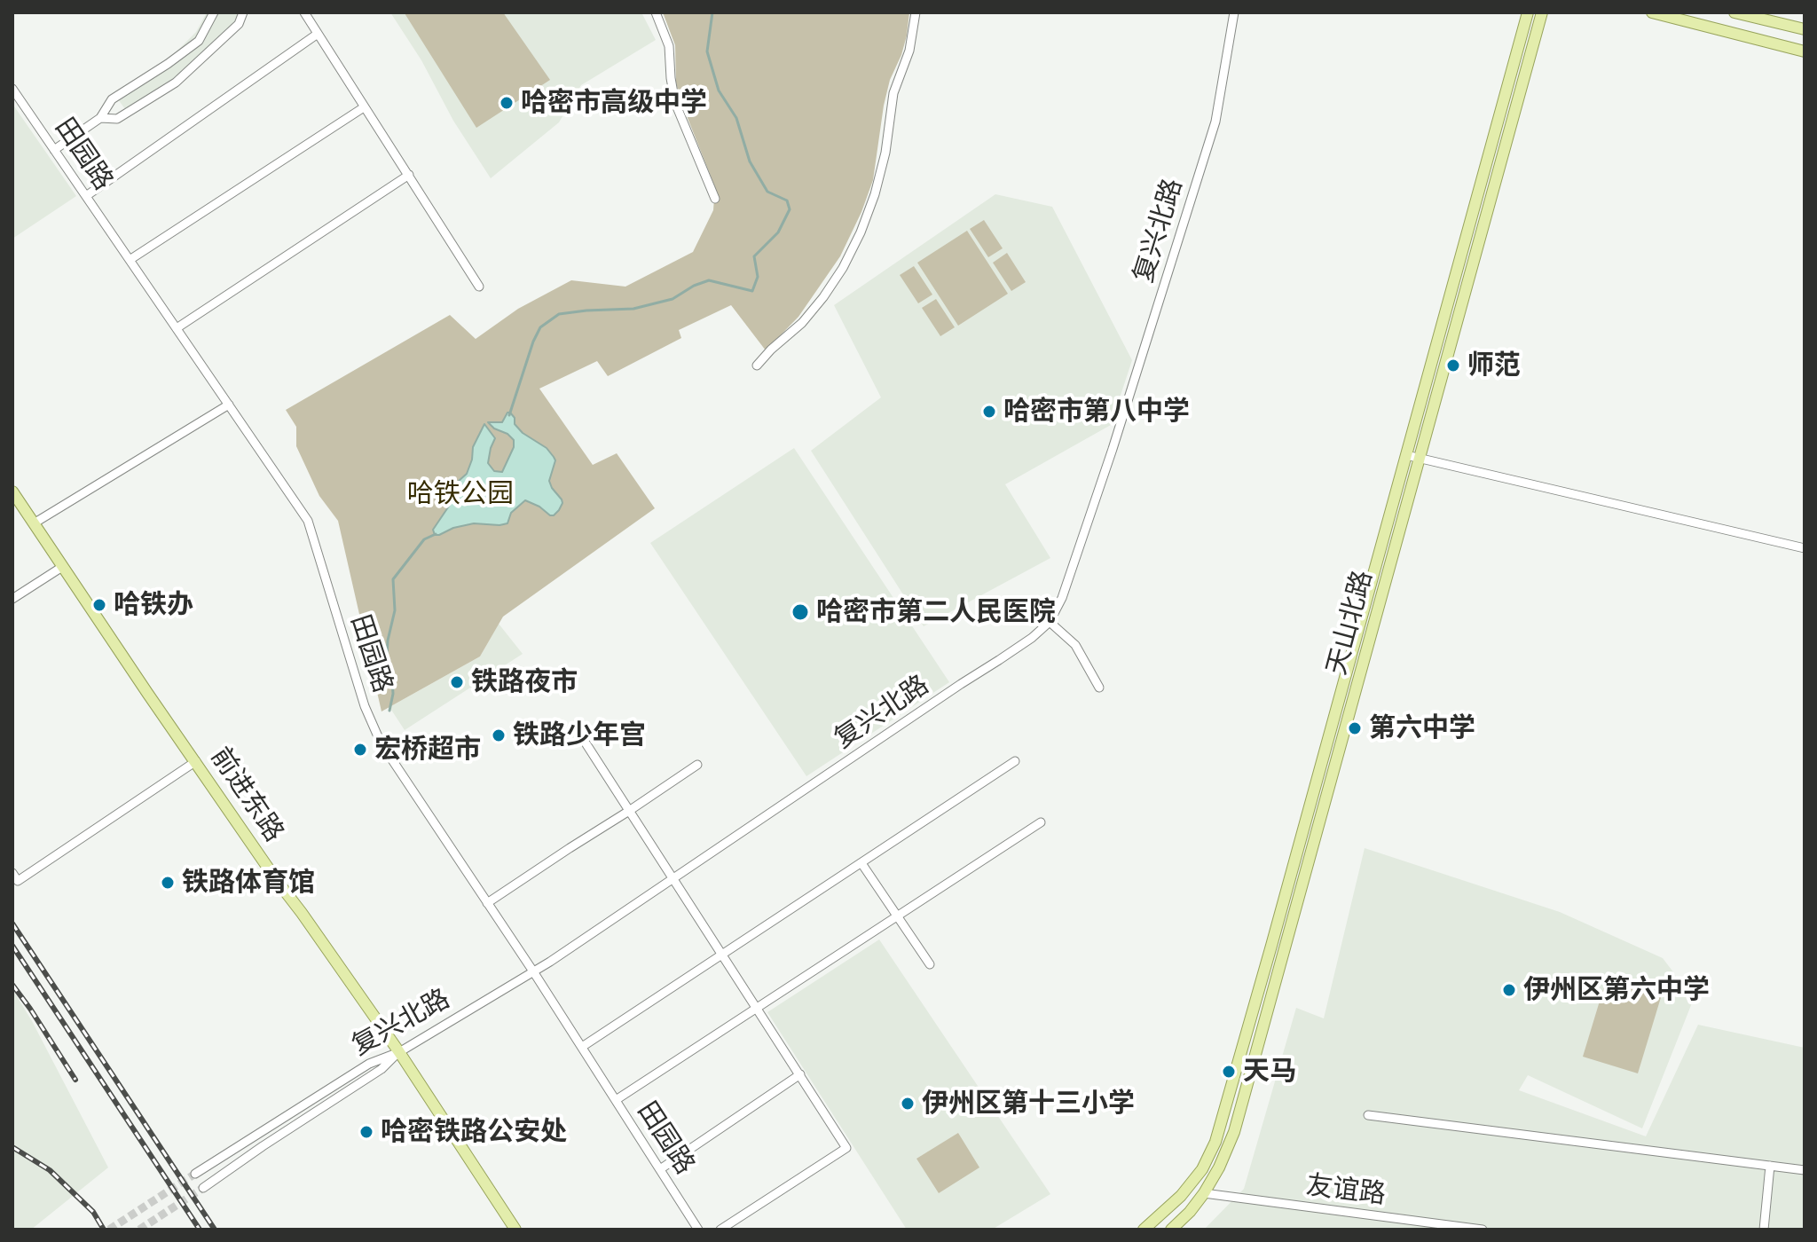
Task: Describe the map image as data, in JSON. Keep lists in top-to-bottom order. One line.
{"streets":{"main road":["天山北路","前进东路"],"street":["田园路","复兴北路","友谊路"]},"crossings":[["田园路","复兴北路"],["复兴北路","前进东路"],["天山北路","友谊路"]],"parks":["哈铁公园"],"places":["哈密市高级中学","师范","哈密市第八中学","哈铁办","哈密市第二人民医院","铁路夜市","第六中学","铁路少年宫","宏桥超市","铁路体育馆","伊州区第六中学","天马","伊州区第十三小学","哈密铁路公安处"]}
